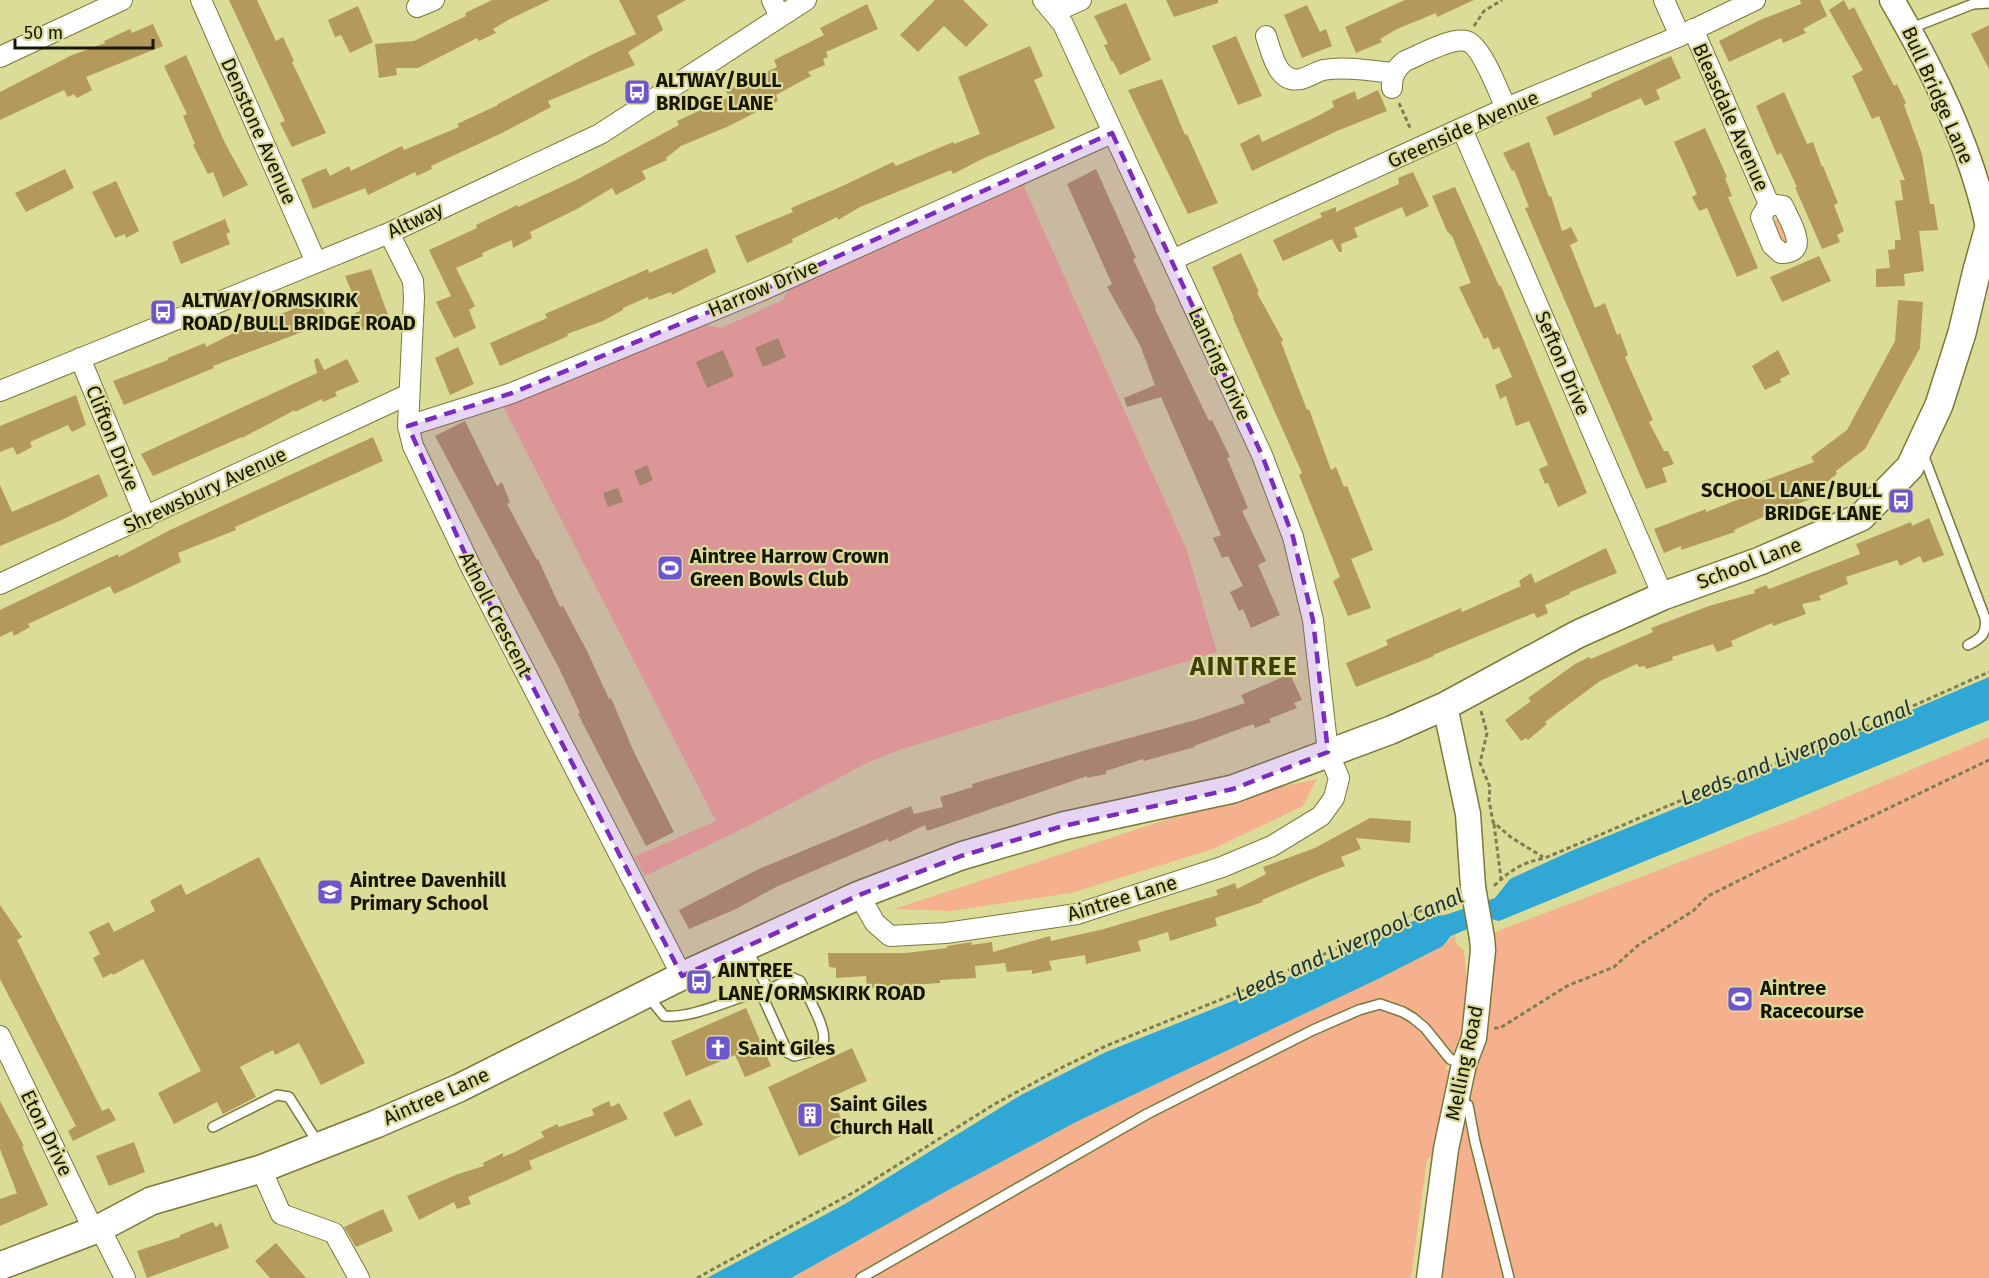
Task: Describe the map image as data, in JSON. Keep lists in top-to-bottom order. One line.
{"streets":{"main road":["School Lane","Aintree Lane"],"street":["Bull Bridge Lane","Bleasdale Avenue","Greenside Avenue","Denstone Avenue","Altway","Harrow Drive","Sefton Drive","Lancing Drive","Clifton Drive","Shrewsbury Avenue","Atholl Crescent","Melling Road","Eton Drive"]},"crossings":[["Bull Bridge Lane","School Lane"],["Bleasdale Avenue","Greenside Avenue"],["Greenside Avenue","Sefton Drive"],["Greenside Avenue","Lancing Drive"],["Denstone Avenue","Altway"],["Altway","Clifton Drive"],["Altway","Atholl Crescent"],["Harrow Drive","Lancing Drive"],["Harrow Drive","Atholl Crescent"],["Sefton Drive","School Lane"],["Lancing Drive","Aintree Lane"],["Clifton Drive","Shrewsbury Avenue"],["Shrewsbury Avenue","Atholl Crescent"],["School Lane","Aintree Lane"],["School Lane","Melling Road"],["Atholl Crescent","Aintree Lane"],["Aintree Lane","Melling Road"],["Aintree Lane","Eton Drive"]],"districts":["AINTREE"],"water":["Leeds and Liverpool Canal"],"places":{"bus stop":["ALTWAY/BULL BRIDGE LANE","ALTWAY/ORMSKIRK ROAD/BULL BRIDGE ROAD","SCHOOL LANE/BULL BRIDGE LANE","AINTREE LANE/ORMSKIRK ROAD"],"sports":["Aintree Harrow Crown Green Bowls Club","Aintree Racecourse"],"school or university":["Aintree Davenhill Primary School"],"church":["Saint Giles"],"building":["Saint Giles Church Hall"]},"scale_bar":"50 m"}
